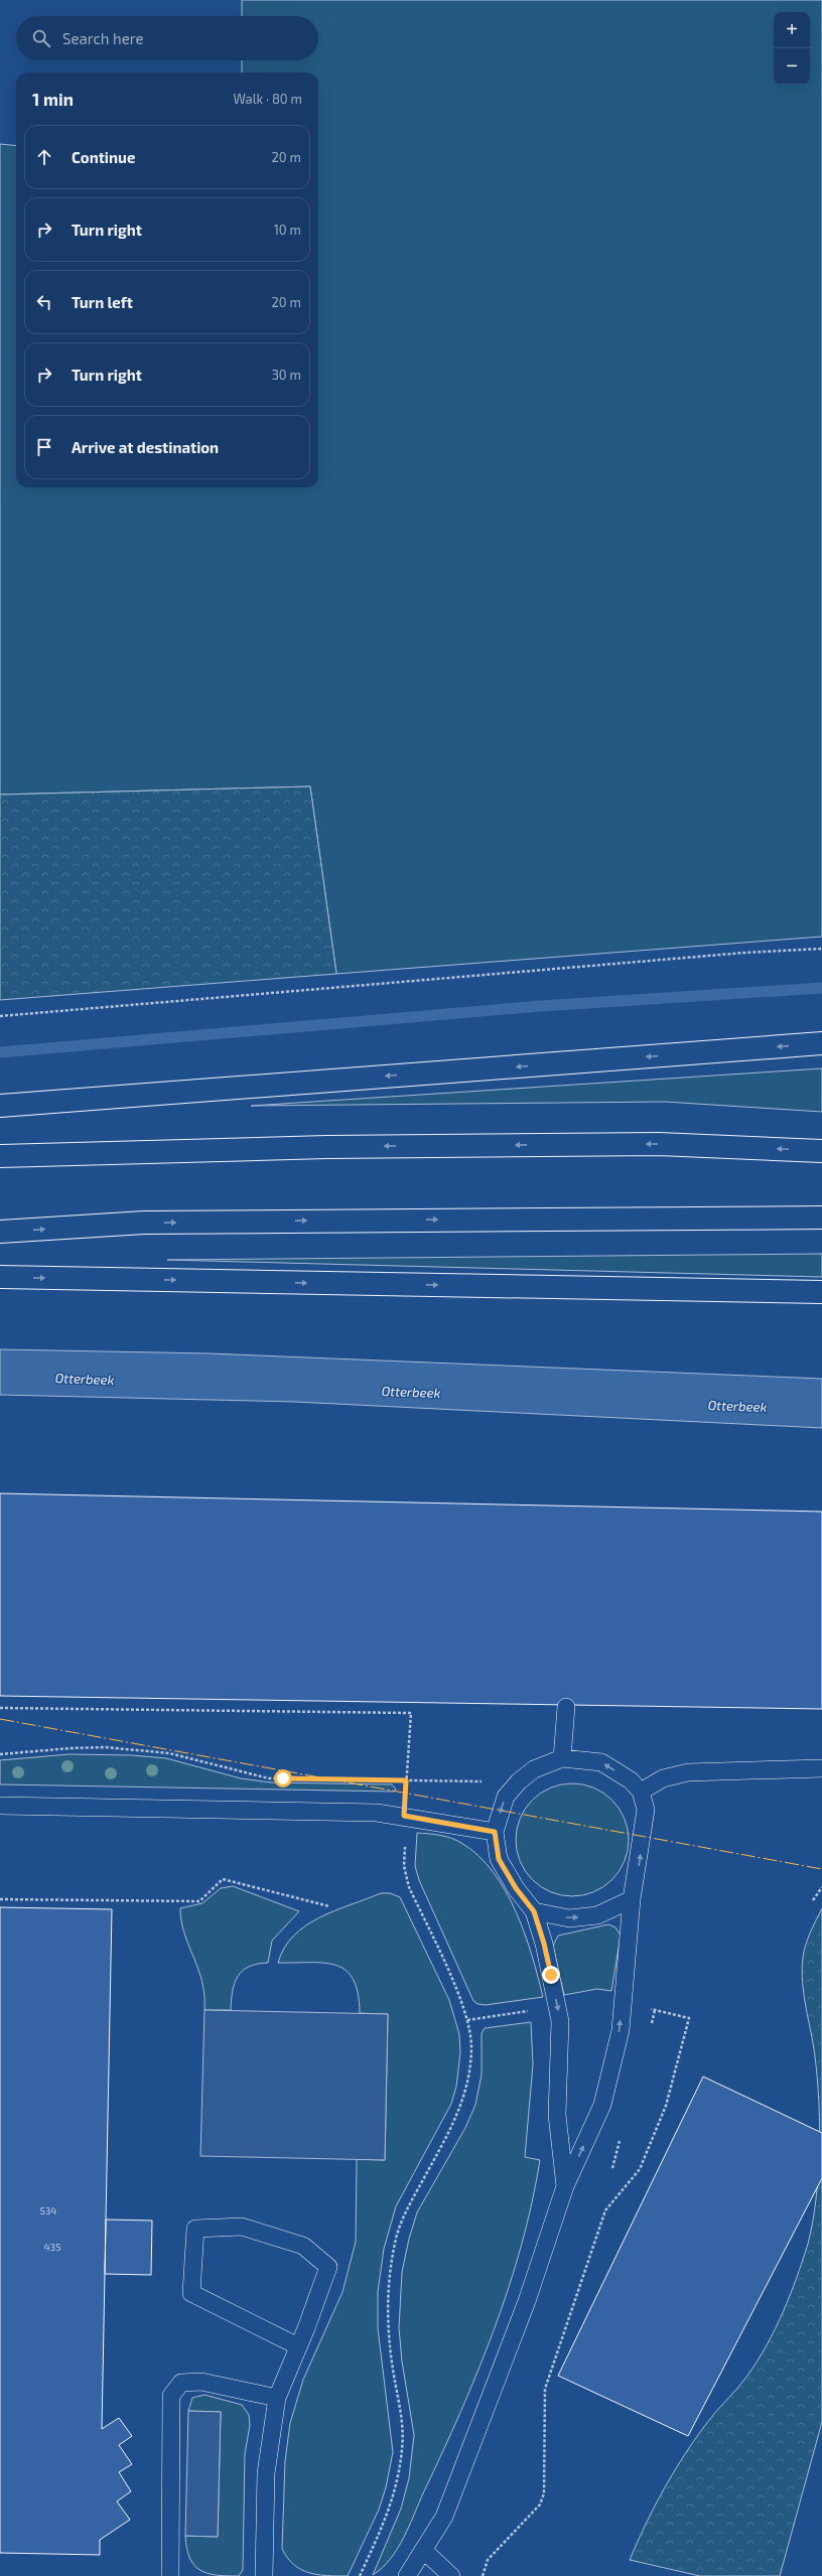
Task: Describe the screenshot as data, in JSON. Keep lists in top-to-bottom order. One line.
{"water":["Otterbeek"],"house_numbers":["534","435"],"page":{"map_buttons":["+","−"],"search":"Search here","heading":["1 min","Walk · 80 m"],"list":[["Continue","20 m"],["Turn right","10 m"],["Turn left","20 m"],["Turn right","30 m"],"Arrive at destination"]}}
